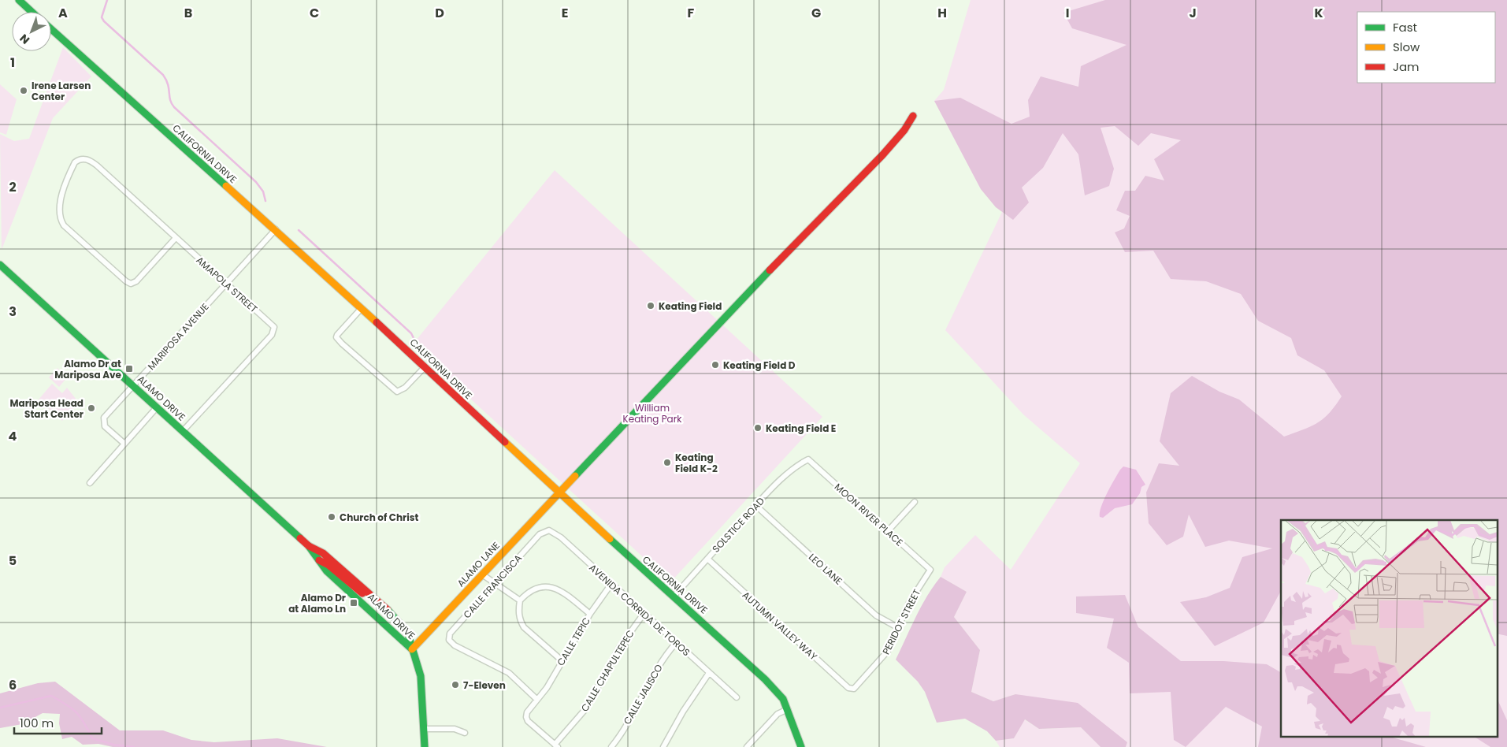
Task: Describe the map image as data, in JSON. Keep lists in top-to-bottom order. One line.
{"streets":{"street":["CALIFORNIA DRIVE","AMAPOLA STREET","MARIPOSA AVENUE","ALAMO DRIVE","MOON RIVER PLACE","SOLSTICE ROAD","ALAMO LANE","LEO LANE","CALLE FRANCISCA","AVENIDA CORRIDA DE TOROS","PERIDOT STREET","AUTUMN VALLEY WAY","CALLE TEPIC","CALLE CHAPULTEPEC","CALLE JALISCO"]},"crossings":[["CALIFORNIA DRIVE","MARIPOSA AVENUE"],["CALIFORNIA DRIVE","SOLSTICE ROAD"],["CALIFORNIA DRIVE","ALAMO LANE"],["AMAPOLA STREET","MARIPOSA AVENUE"],["AMAPOLA STREET","ALAMO DRIVE"],["MARIPOSA AVENUE","ALAMO DRIVE"],["ALAMO DRIVE","ALAMO LANE"],["MOON RIVER PLACE","SOLSTICE ROAD"],["MOON RIVER PLACE","PERIDOT STREET"],["SOLSTICE ROAD","LEO LANE"],["SOLSTICE ROAD","AUTUMN VALLEY WAY"],["LEO LANE","PERIDOT STREET"],["CALLE FRANCISCA","AVENIDA CORRIDA DE TOROS"],["CALLE FRANCISCA","CALLE TEPIC"],["AVENIDA CORRIDA DE TOROS","CALLE TEPIC"],["AVENIDA CORRIDA DE TOROS","CALLE CHAPULTEPEC"],["AVENIDA CORRIDA DE TOROS","CALLE JALISCO"],["PERIDOT STREET","AUTUMN VALLEY WAY"],["CALLE TEPIC","CALLE CHAPULTEPEC"]],"parks":["William Keating Park"],"places":{"other":["Irene Larsen Center","Keating Field","Keating Field D","Mariposa Head Start Center","Keating Field E","Keating Field K-2","Church of Christ","7-Eleven"],"transit":["Alamo Dr at Mariposa Ave","Alamo Dr at Alamo Ln"]},"legend":["Fast","Slow","Jam"],"scale_bar":"100 m","north":"bottom left","grid":{"columns":["A","B","C","D","E","F","G","H","I","J","K"],"rows":["1","2","3","4","5","6"]}}
